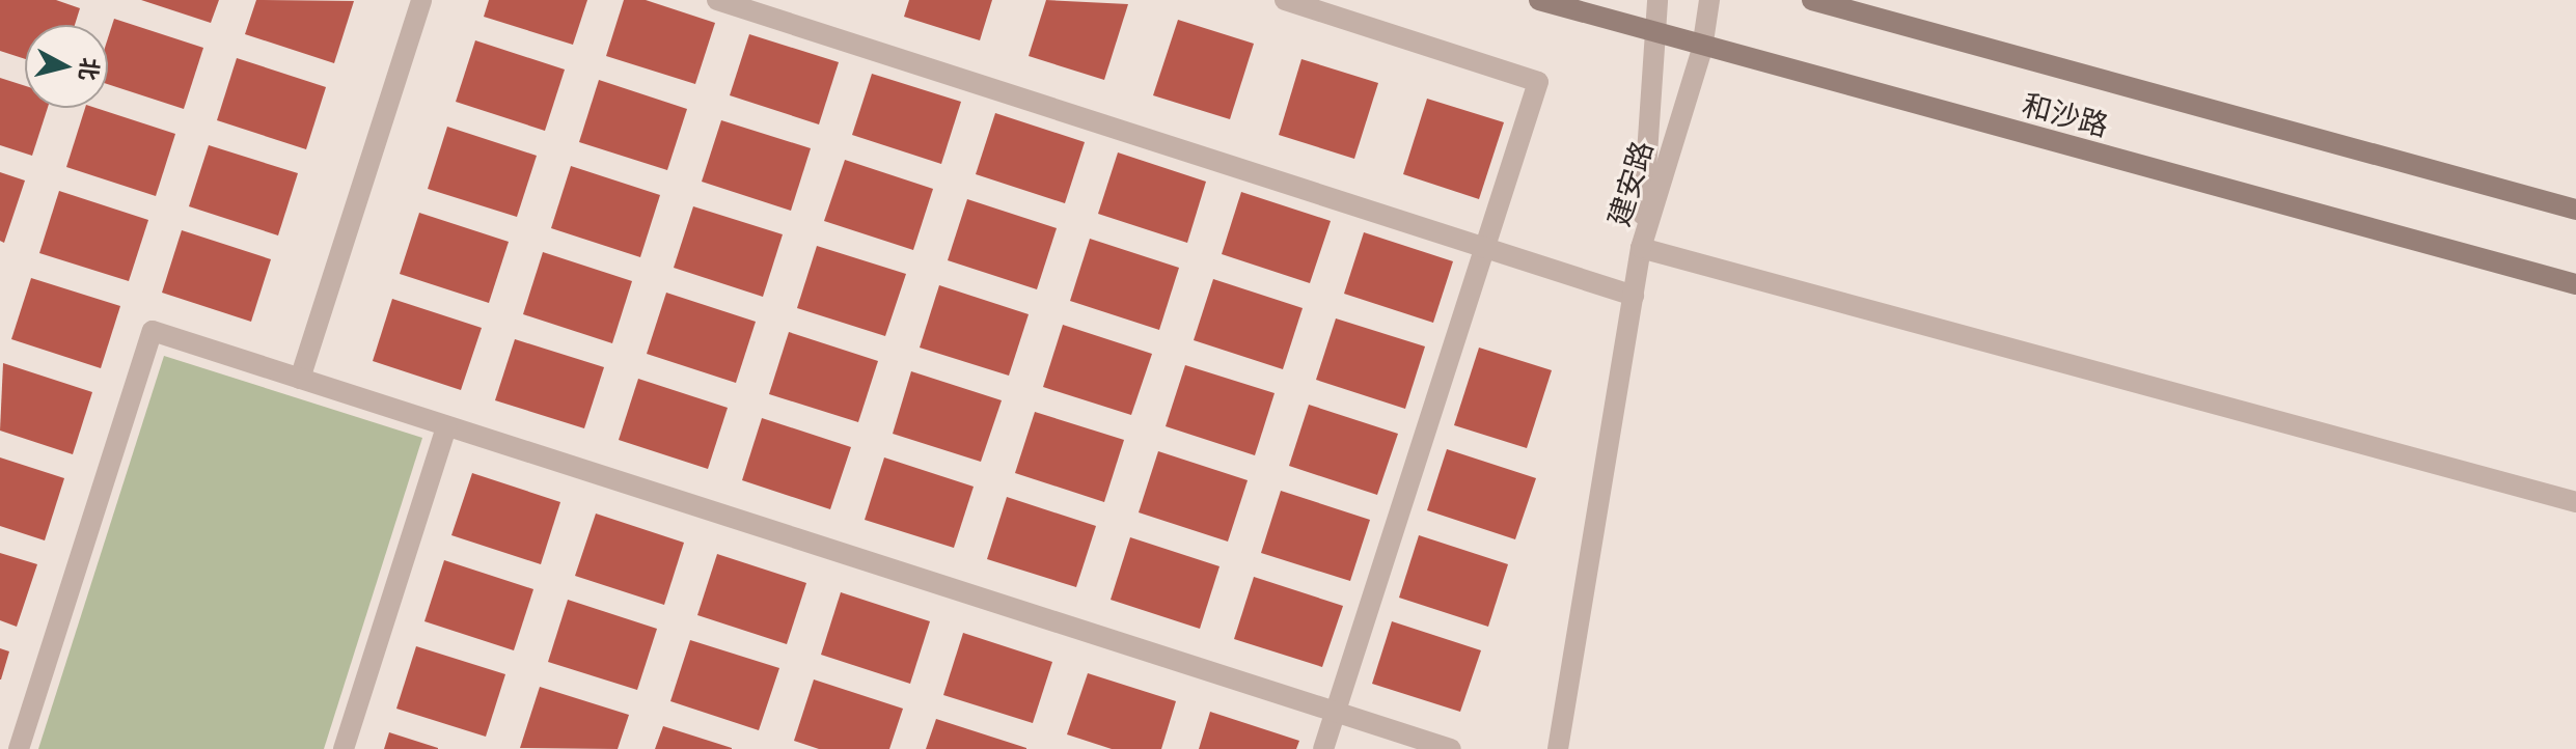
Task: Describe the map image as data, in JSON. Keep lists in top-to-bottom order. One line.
{"streets":{"main road":["和沙路"],"street":["建安路"]},"crossings":[["和沙路","建安路"]],"north":"right"}
